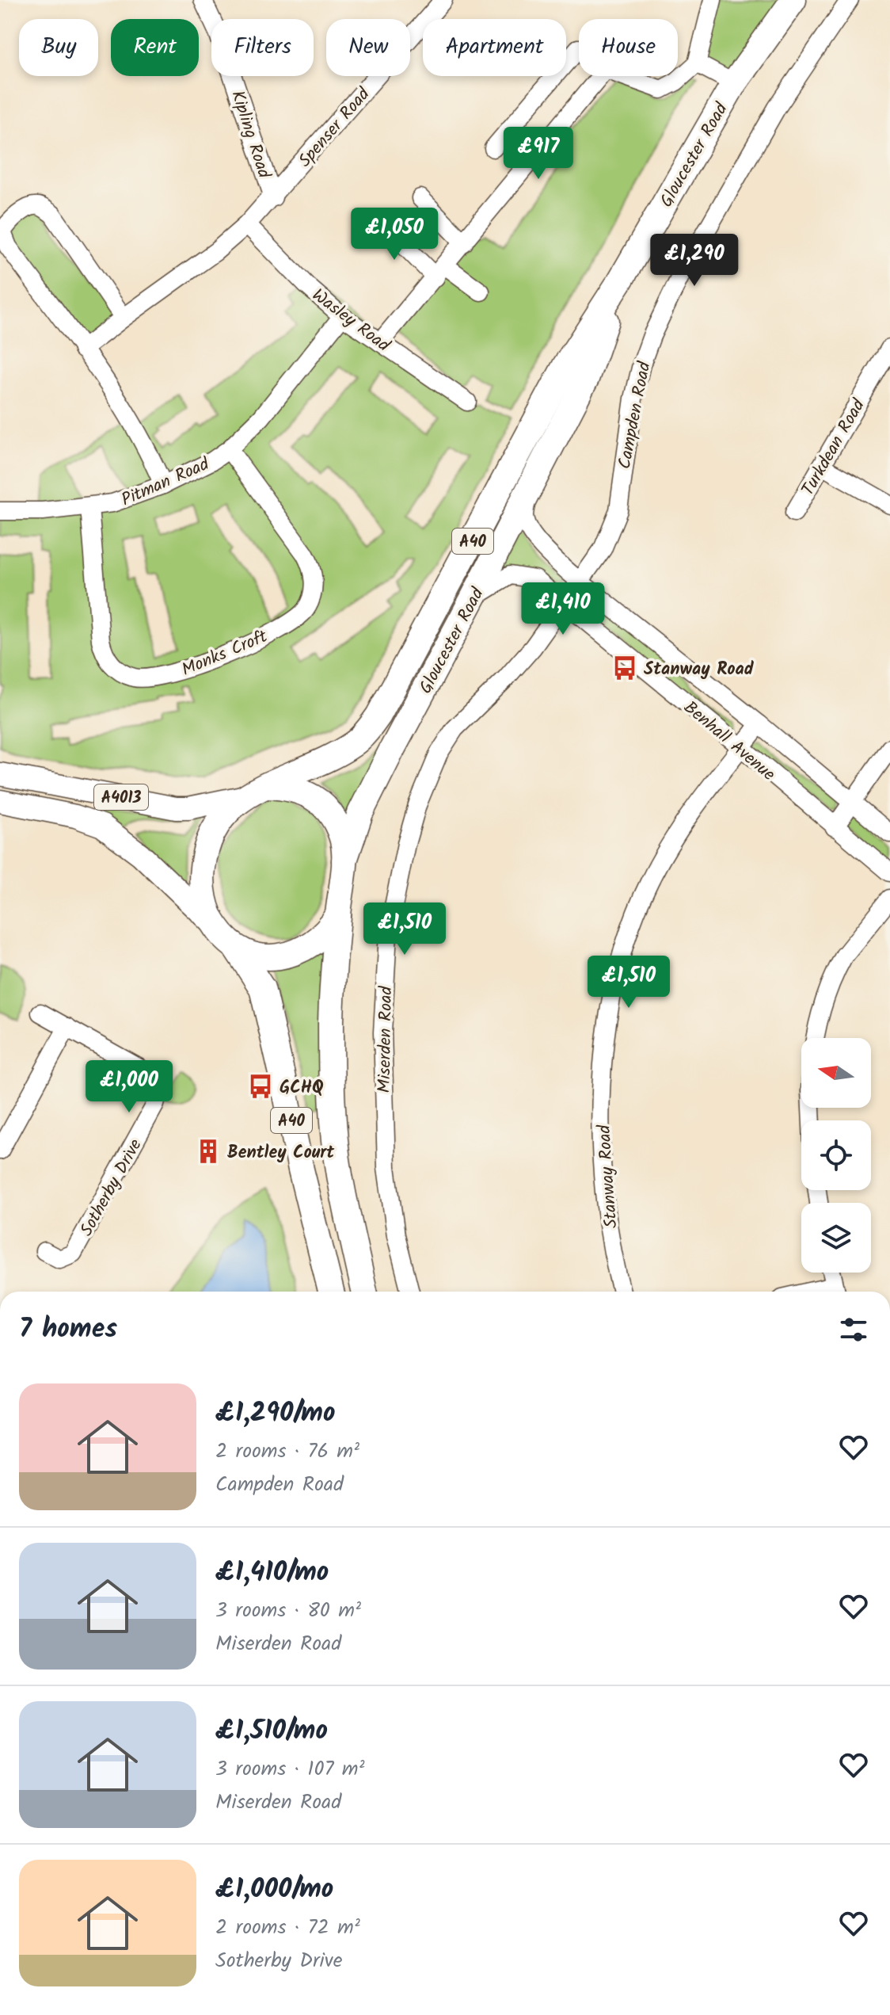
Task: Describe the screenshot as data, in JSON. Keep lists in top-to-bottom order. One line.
{"streets":{"highway":["Gloucester Road","A40"],"main road":["A4013"],"street":["Spenser Road","Kipling Road","Wasley Road","Campden Road","Turkdean Road","Pitman Road","Monks Croft","Benhall Avenue","Miserden Road","Stanway Road","Sotherby Drive"]},"crossings":[["Spenser Road","Kipling Road"],["Spenser Road","Wasley Road"],["Gloucester Road","A40"],["Gloucester Road","Benhall Avenue"],["Gloucester Road","A4013"],["Wasley Road","Pitman Road"],["Campden Road","Benhall Avenue"],["Campden Road","Miserden Road"],["Pitman Road","Monks Croft"],["A40","A4013"],["Benhall Avenue","Miserden Road"],["Benhall Avenue","Stanway Road"]],"places":{"bus stop":["Stanway Road","GCHQ"],"building":["Bentley Court"]},"north":"left","page":{"chip":["Buy","Rent","Filters","New","Apartment","House"],"price":["£917","£1,050","£1,290","£1,410","£1,510","£1,510","£1,000"],"heading":"7 homes","list":[{"name":"£1,290/mo","note":"2 rooms · 76 m² · Campden Road"},{"name":"£1,410/mo","note":"3 rooms · 80 m² · Miserden Road"},{"name":"£1,510/mo","note":"3 rooms · 107 m² · Miserden Road"},{"name":"£1,000/mo","note":"2 rooms · 72 m² · Sotherby Drive"}]}}
